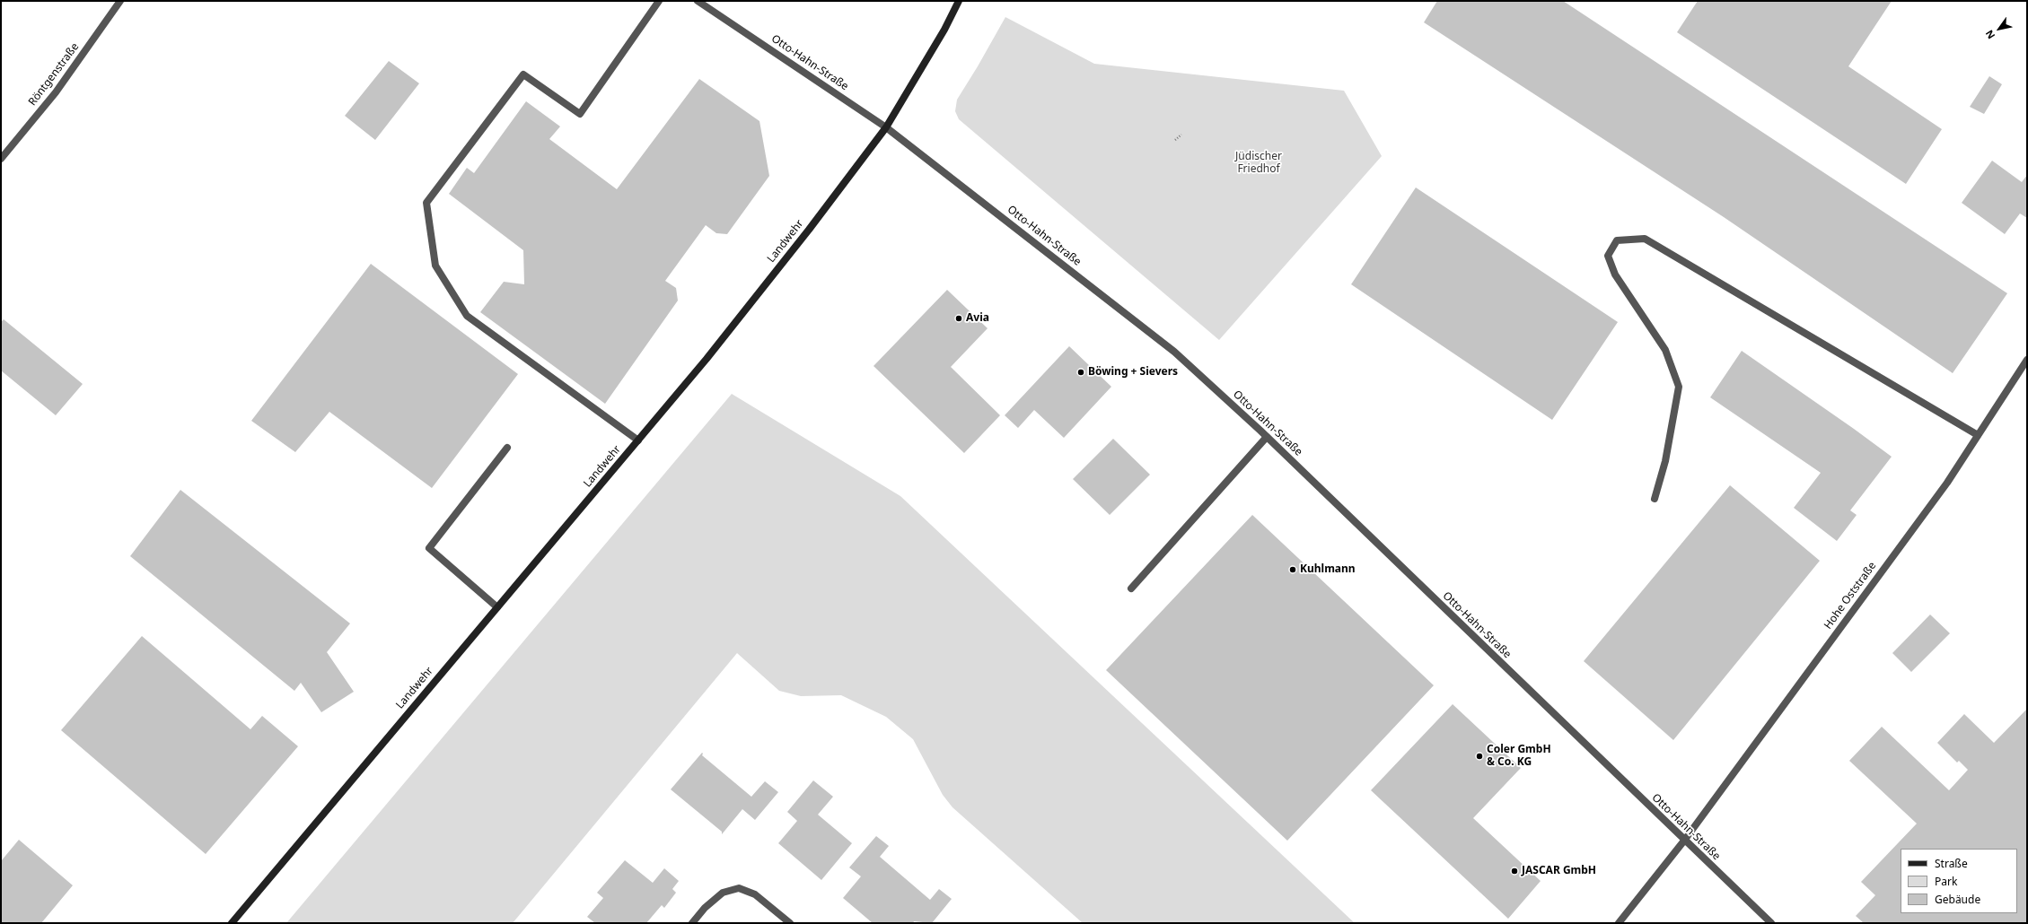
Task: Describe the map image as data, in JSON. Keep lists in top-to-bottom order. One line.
{"streets":{"main road":["Landwehr"],"street":["Otto-Hahn-Straße","Röntgenstraße","Hohe Oststraße"]},"crossings":[["Otto-Hahn-Straße","Landwehr"],["Otto-Hahn-Straße","Hohe Oststraße"]],"parks":["Jüdischer Friedhof"],"places":["Avia","Böwing + Sievers","Kuhlmann","Coler GmbH & Co. KG","JASCAR GmbH"],"legend":["Straße","Park","Gebäude"],"north":"bottom left"}
